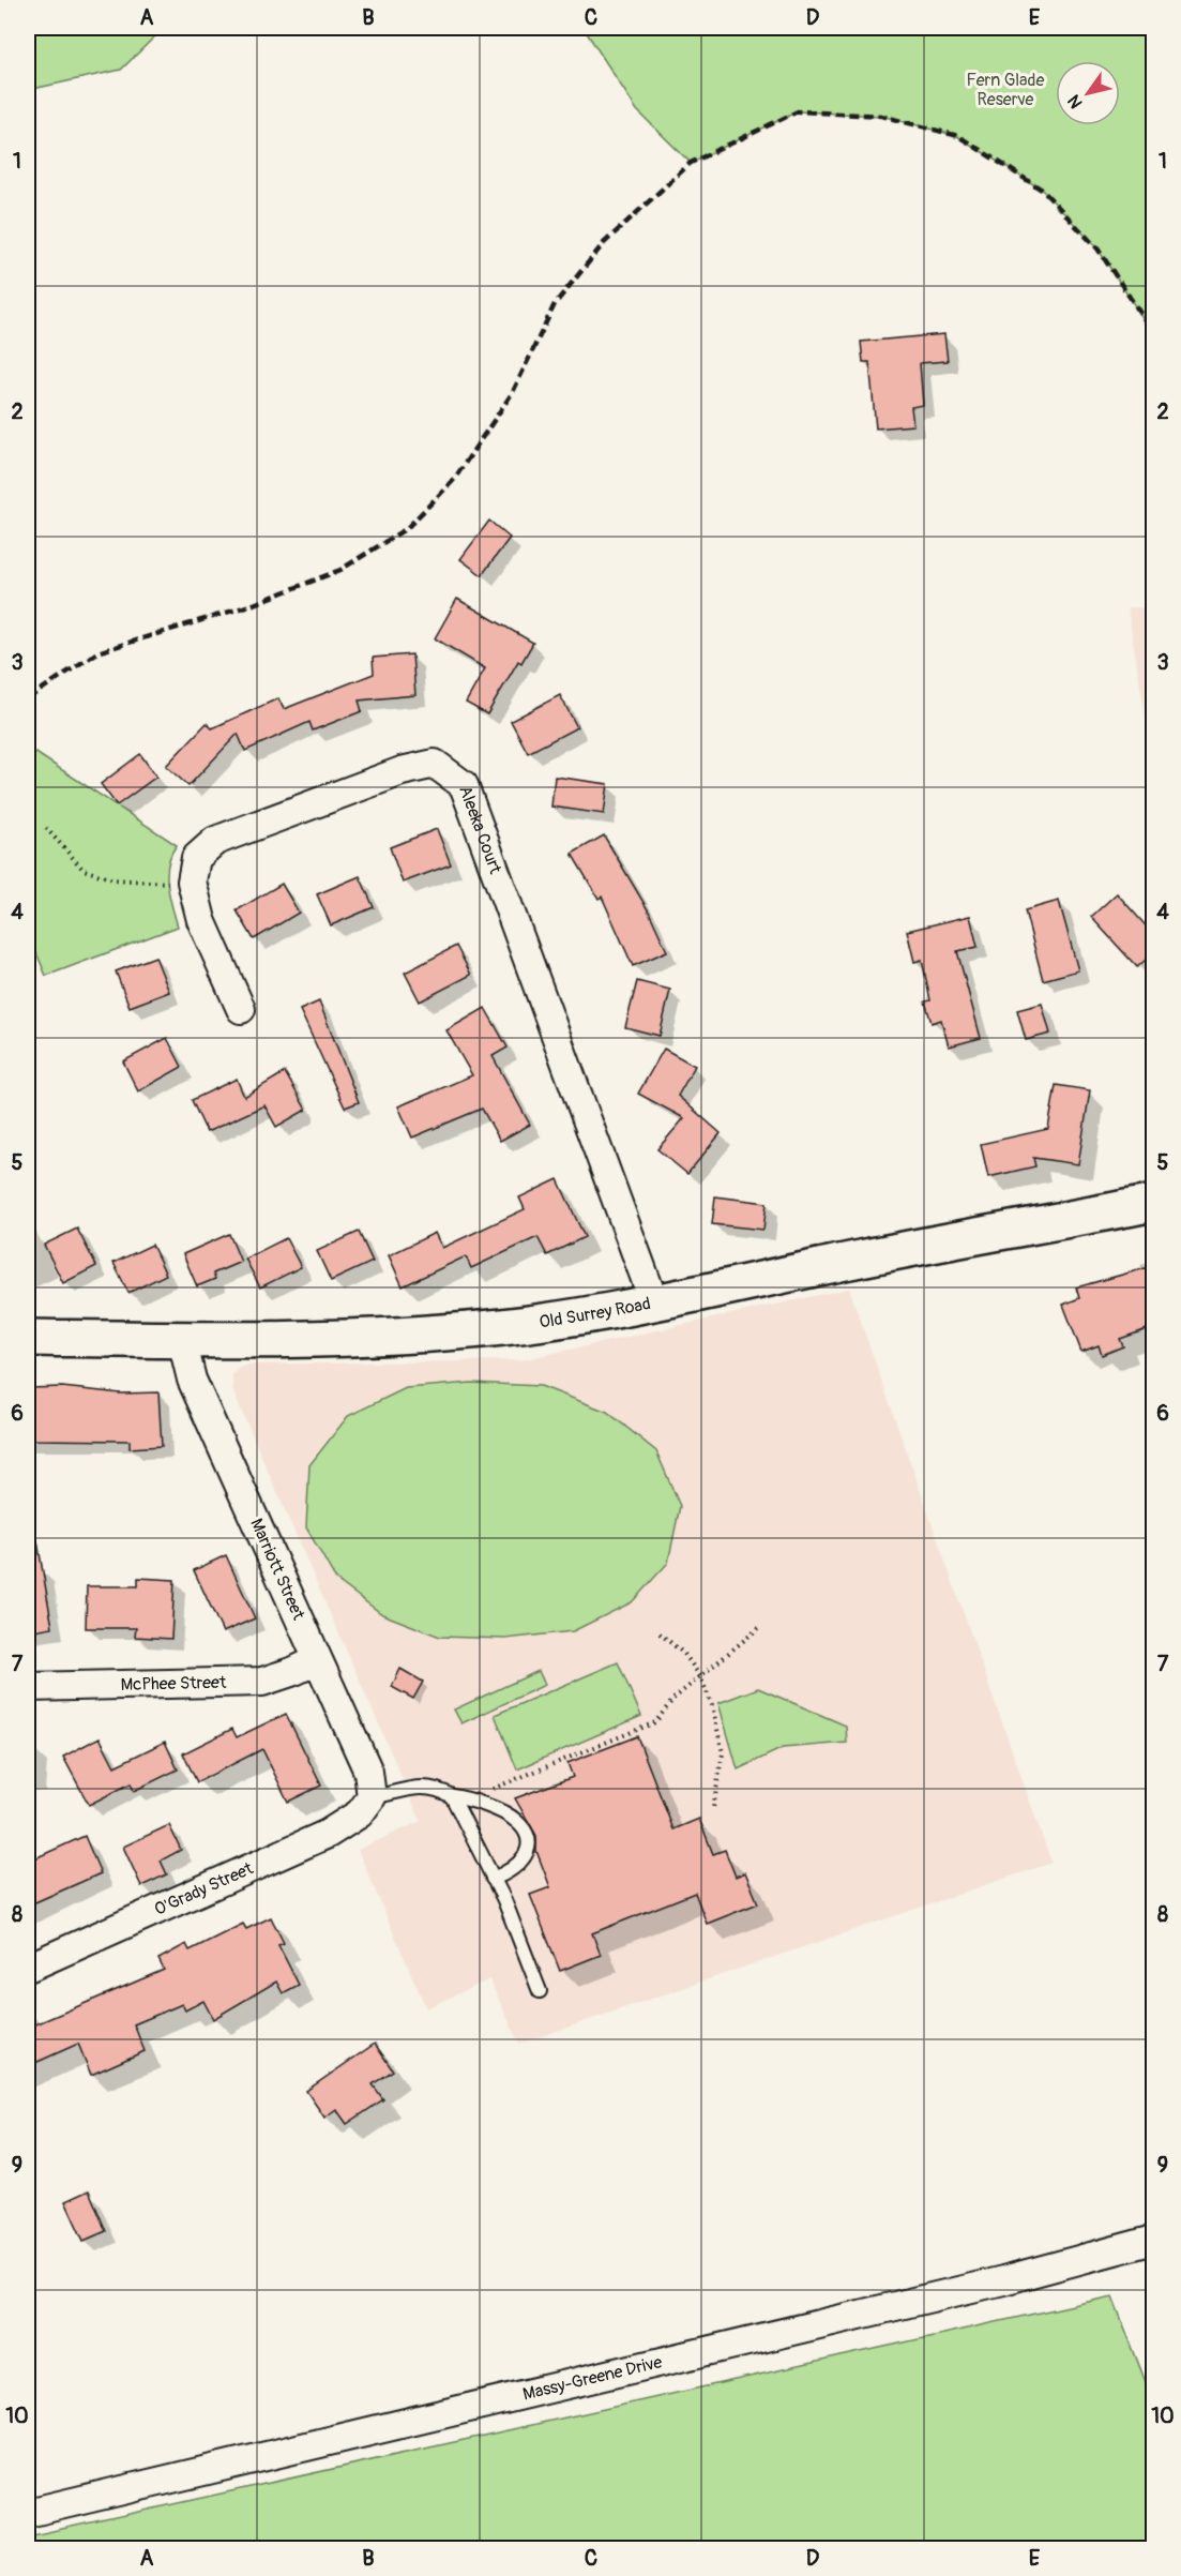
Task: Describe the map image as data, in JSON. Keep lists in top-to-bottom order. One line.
{"streets":{"main road":["Old Surrey Road"],"street":["Aleeka Court","Marriott Street","McPhee Street","O'Grady Street","Massy-Greene Drive"]},"crossings":[["Aleeka Court","Old Surrey Road"],["Old Surrey Road","Marriott Street"],["Marriott Street","McPhee Street"],["Marriott Street","O'Grady Street"]],"parks":["Fern Glade Reserve"],"north":"bottom left","grid":{"columns":["A","B","C","D","E"],"rows":["1","2","3","4","5","6","7","8","9","10"]}}
